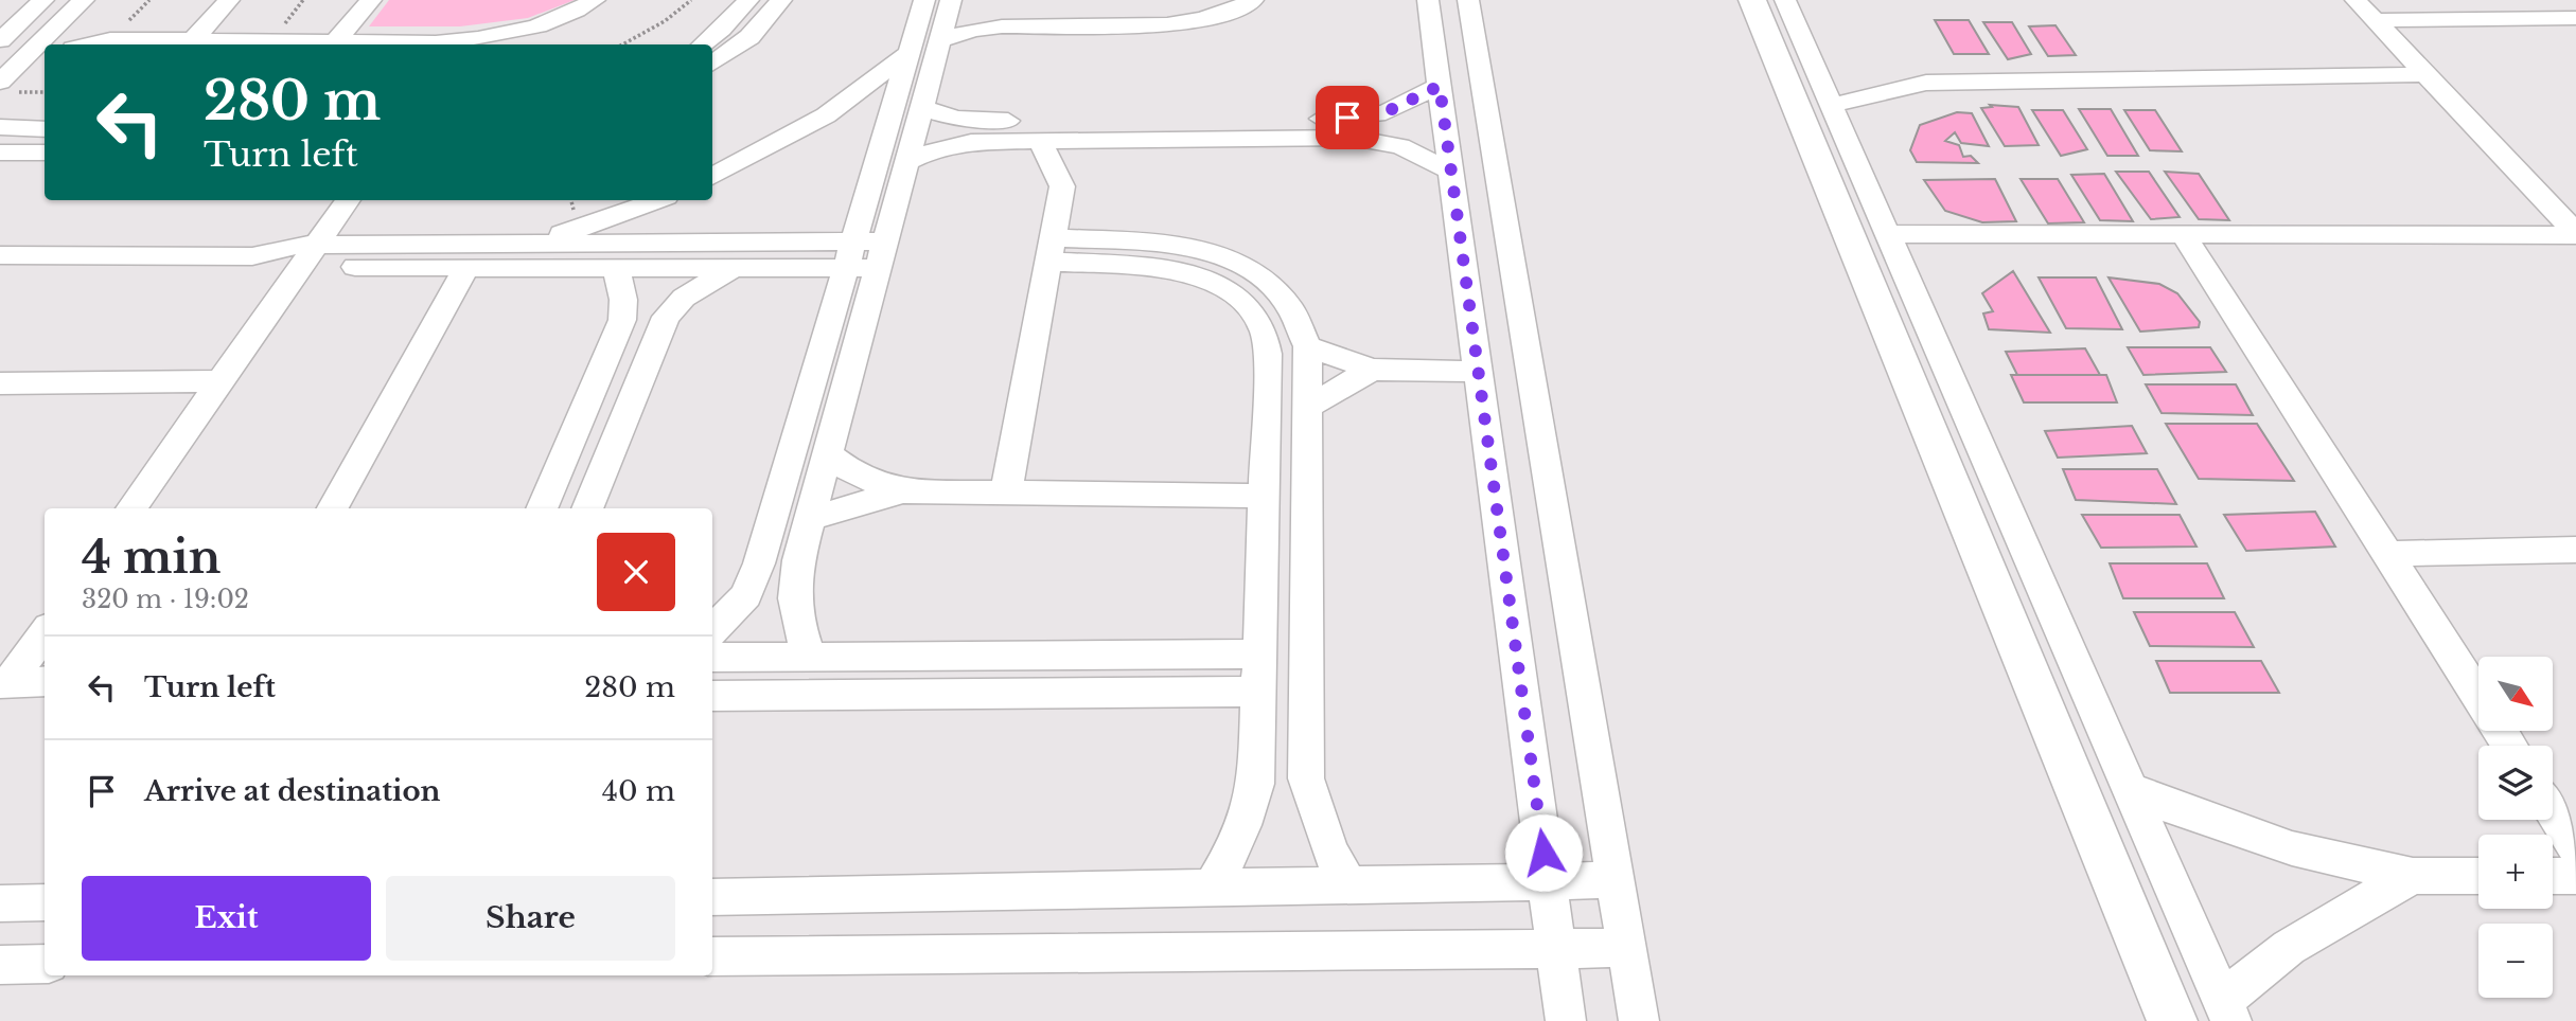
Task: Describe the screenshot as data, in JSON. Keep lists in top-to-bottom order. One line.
{"north":"bottom right","page":{"turn":["280 m","Turn left"],"heading":["4 min","320 m · 19:02"],"list":[{"name":"Turn left","value":"280 m"},{"name":"Arrive at destination","value":"40 m"}],"map_buttons":["+","−"],"buttons":["Exit","Share"]}}
